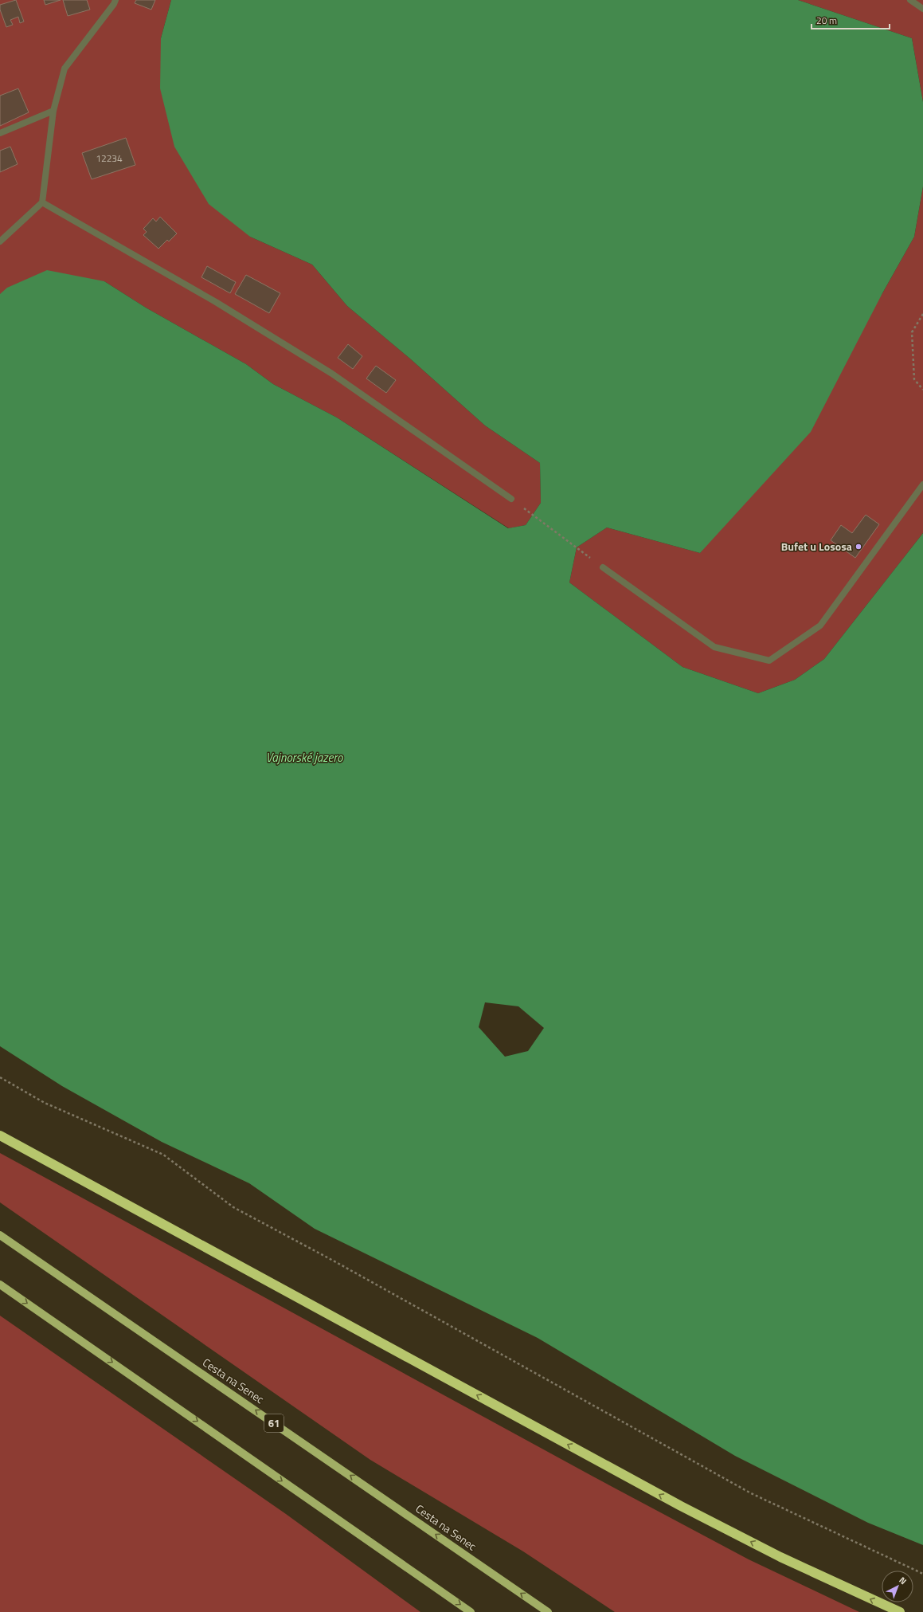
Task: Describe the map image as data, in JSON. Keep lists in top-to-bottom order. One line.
{"streets":{"main road":["Cesta na Senec","61"]},"water":["Vajnorské jazero"],"places":["Bufet u Lososa"],"house_numbers":["12234"],"scale_bar":"20 m","north":"top right"}
